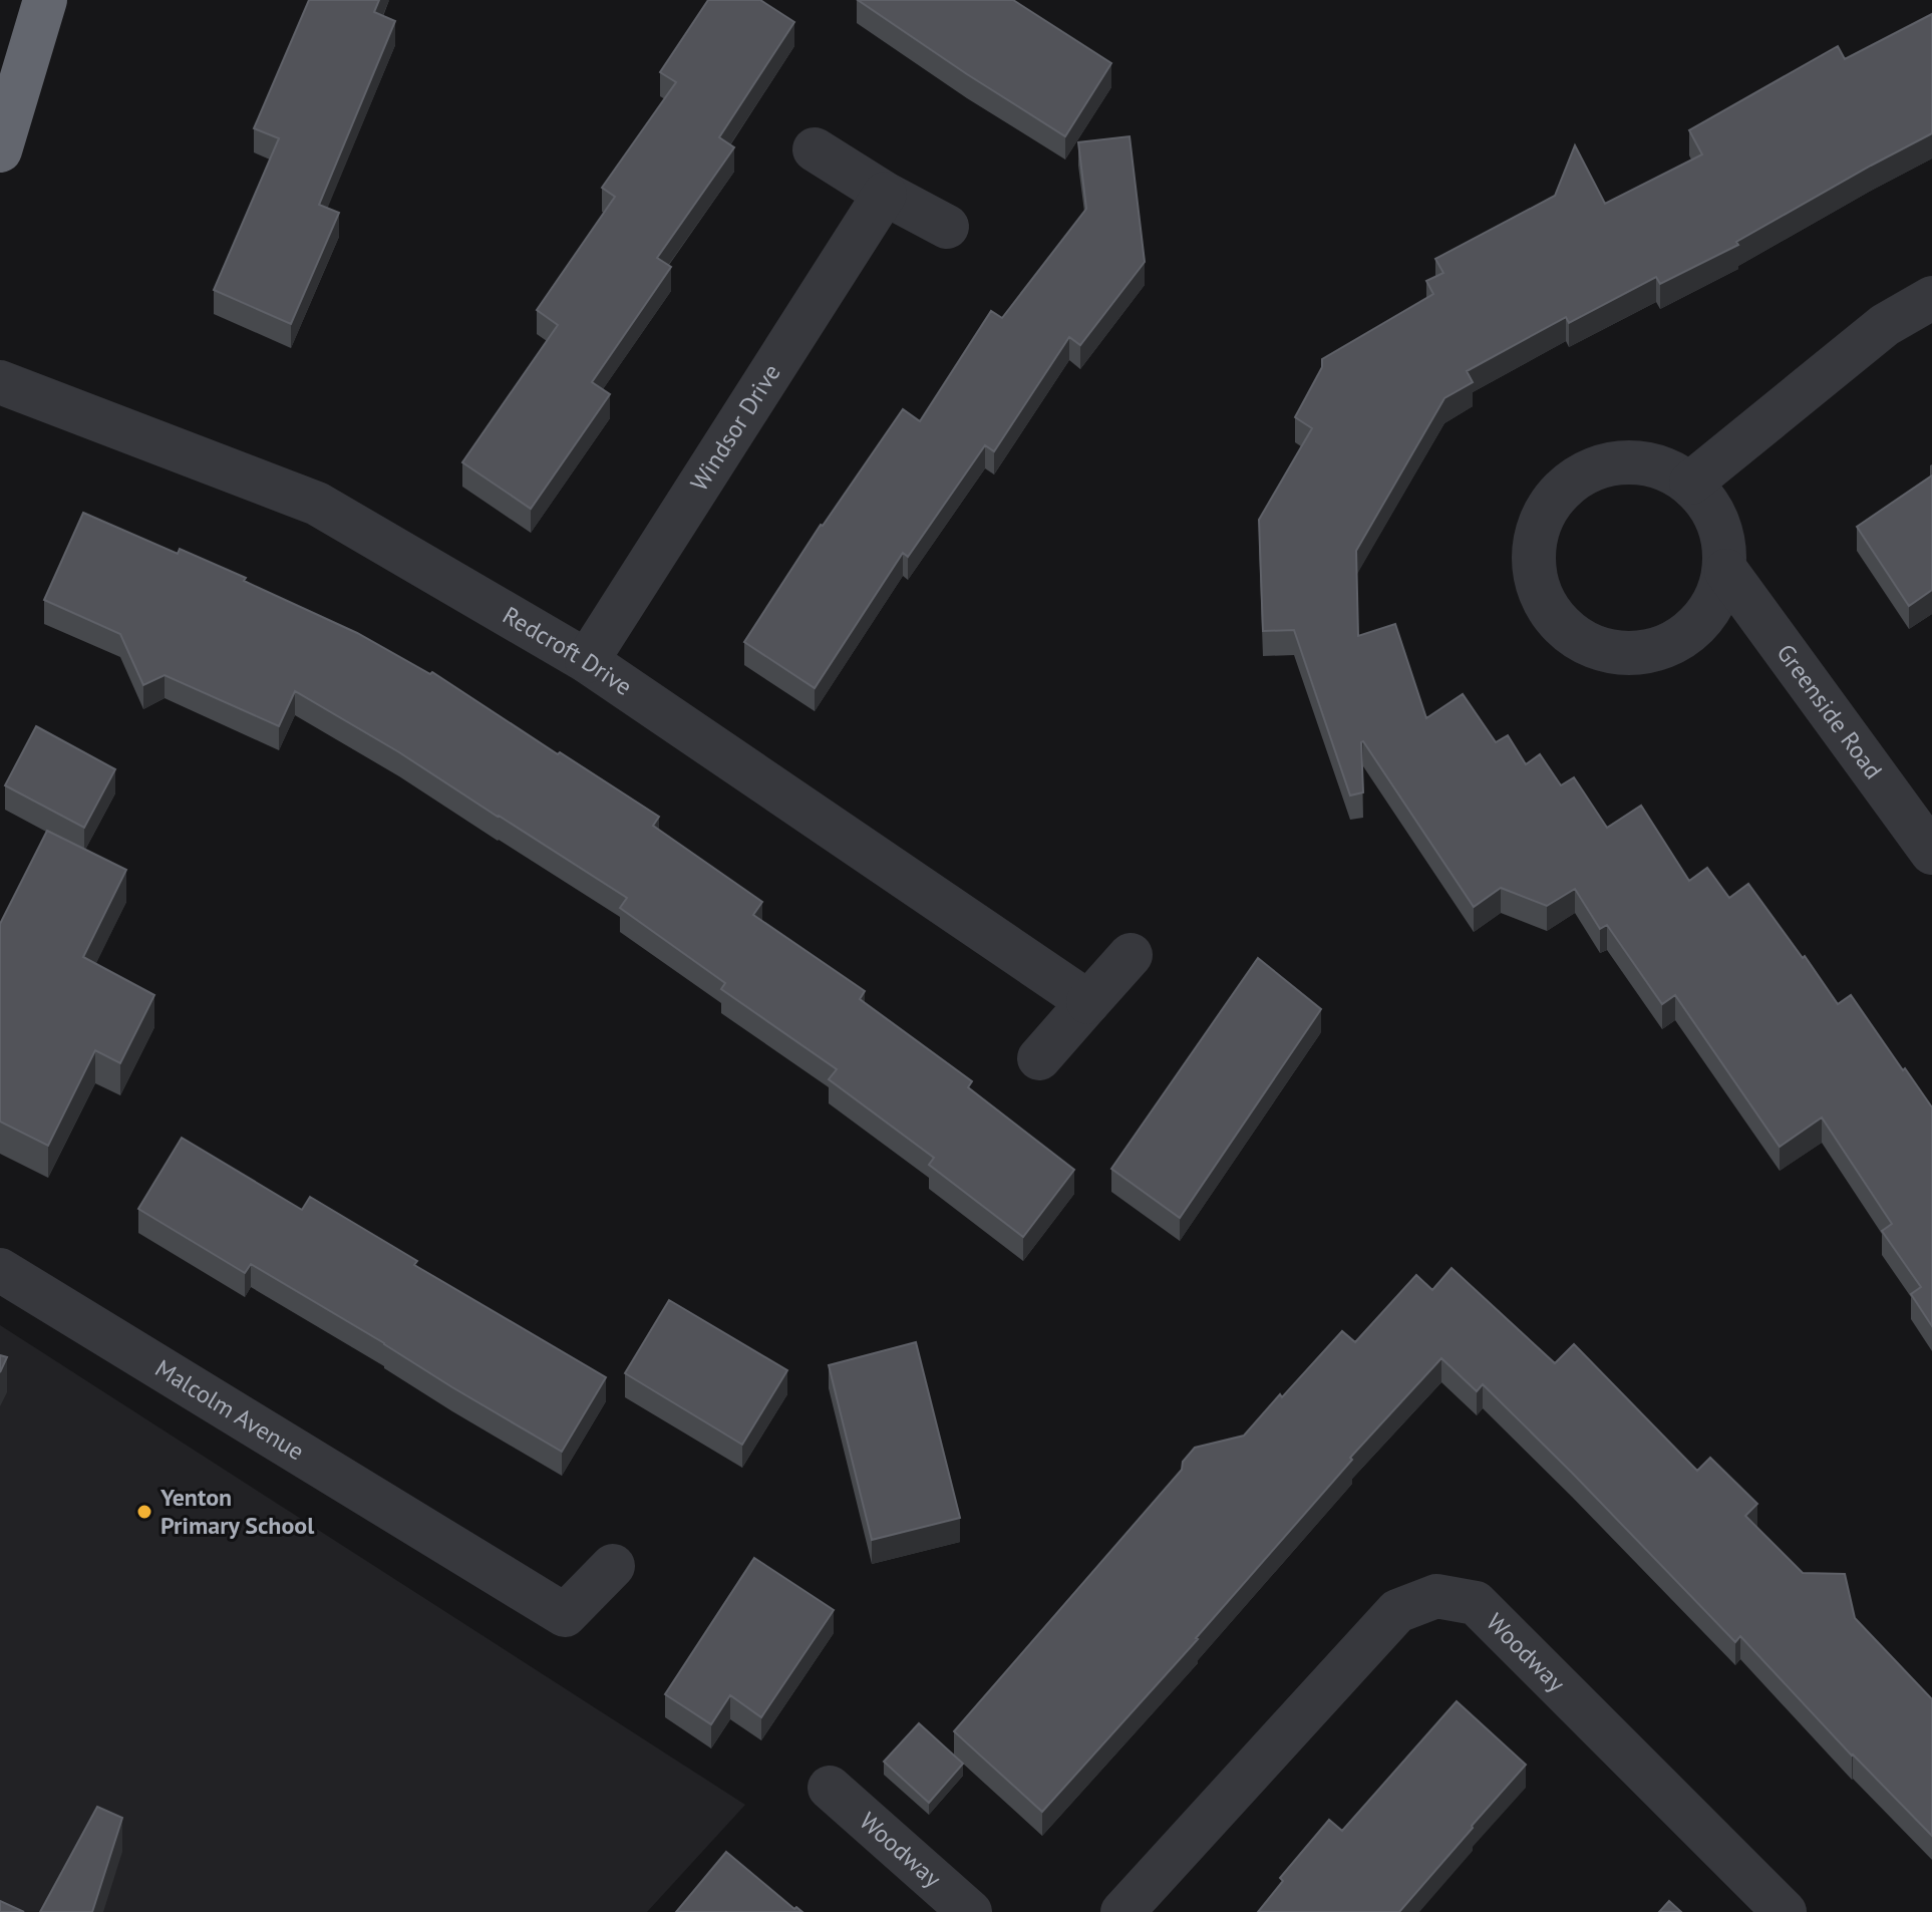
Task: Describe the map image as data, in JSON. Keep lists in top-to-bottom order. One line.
{"streets":{"street":["Windsor Drive","Redcroft Drive","Greenside Road","Malcolm Avenue","Woodway"]},"crossings":[["Windsor Drive","Redcroft Drive"]],"places":["Yenton Primary School"]}
